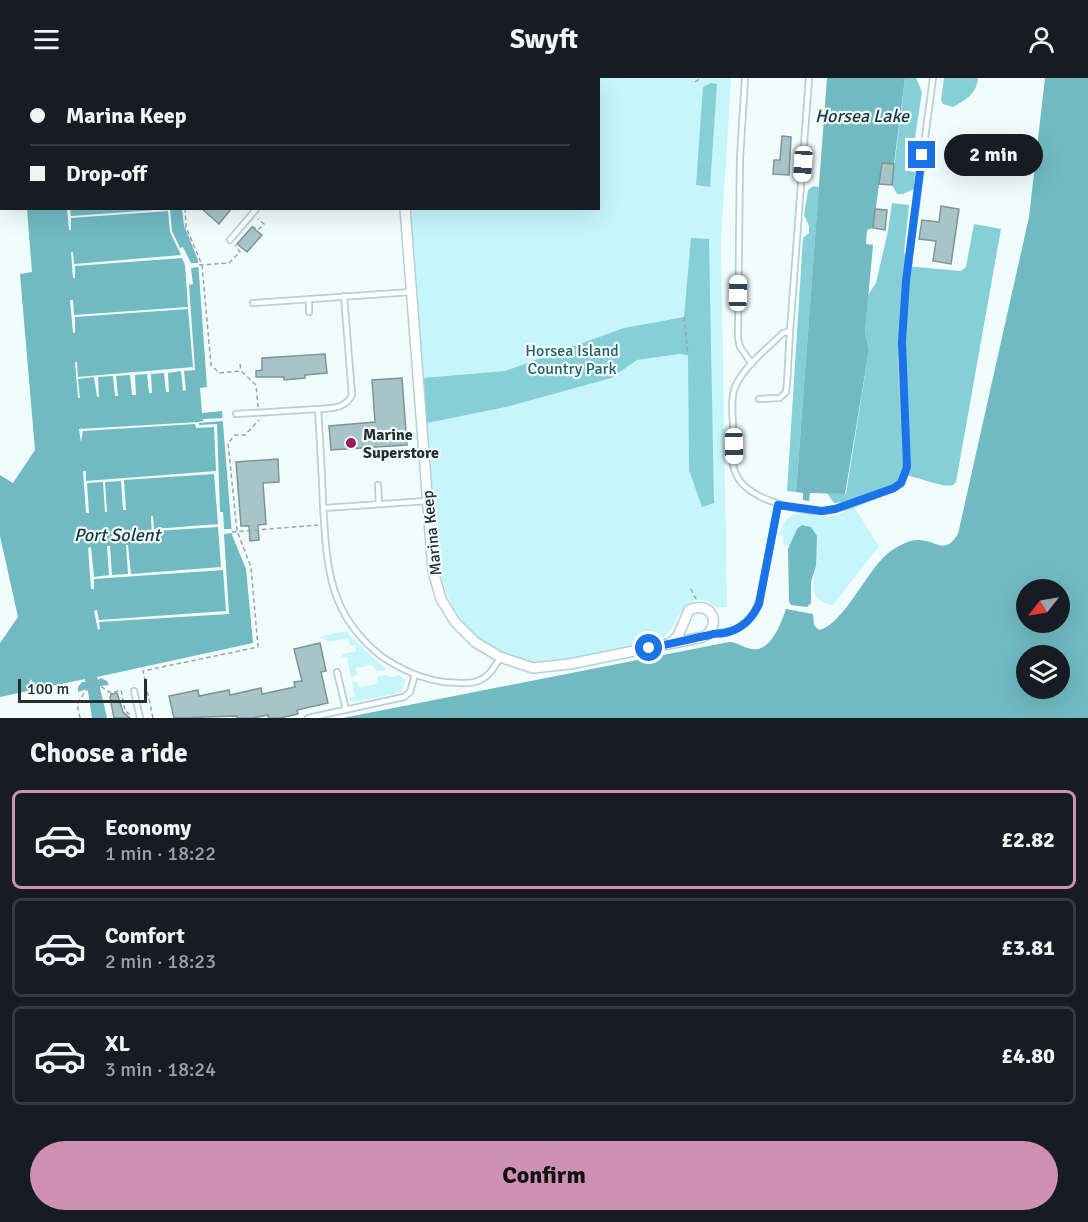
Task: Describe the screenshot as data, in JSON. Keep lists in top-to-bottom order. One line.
{"streets":{"street":["Marina Keep"]},"water":["Horsea Lake","Port Solent"],"parks":["Horsea Island Country Park"],"places":["Marine Superstore"],"scale_bar":"100 m","north":"bottom left","page":{"header":"Swyft","banner":["Marina Keep","Drop-off"],"bubble":"2 min","scale":"100 m","heading":"Choose a ride","list":[{"name":"Economy","note":"1 min · 18:22","value":"£2.82"},{"name":"Comfort","note":"2 min · 18:23","value":"£3.81"},{"name":"XL","note":"3 min · 18:24","value":"£4.80"}],"buttons":"Confirm"}}
